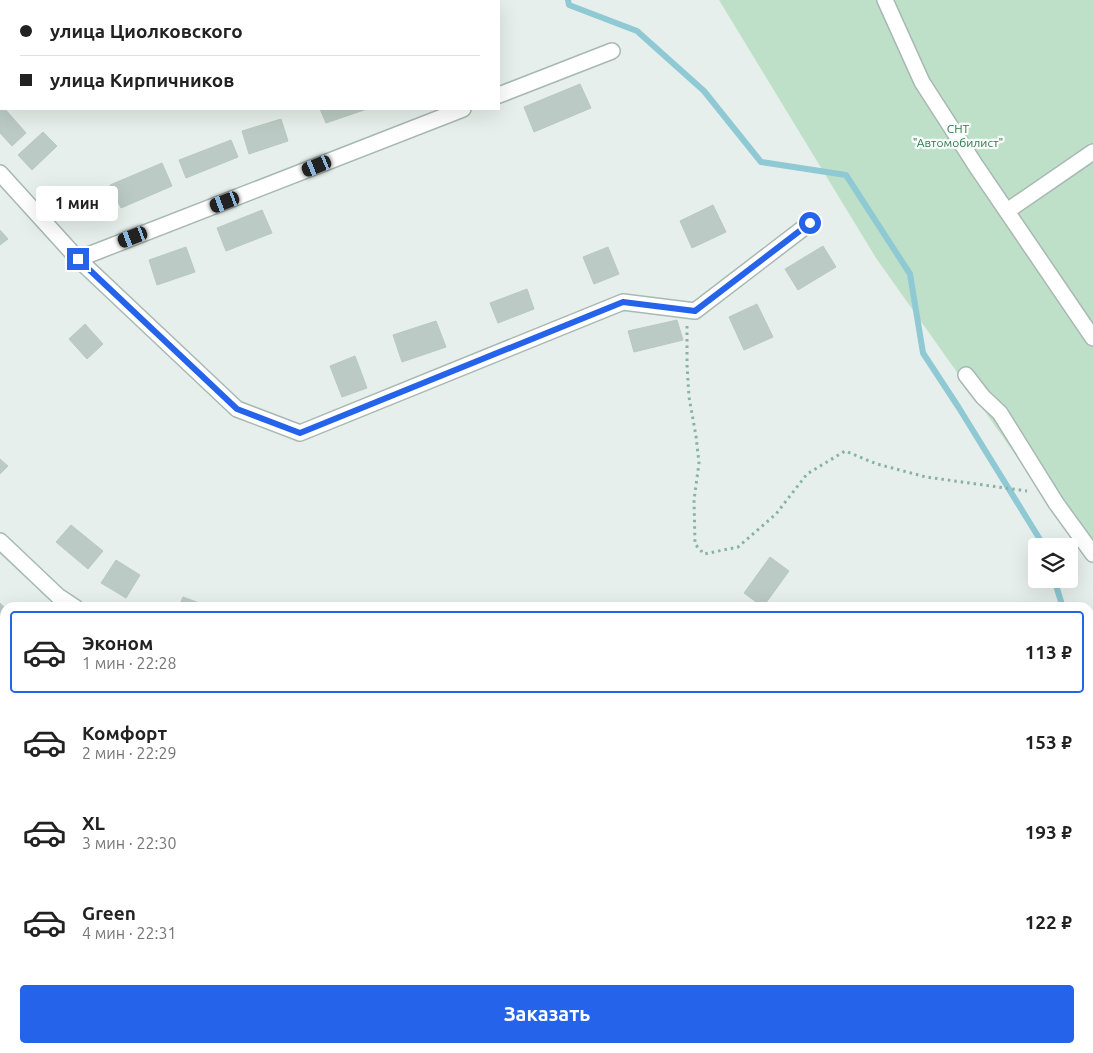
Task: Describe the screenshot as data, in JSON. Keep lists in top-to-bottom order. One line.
{"parks":["СНТ \"Автомобилист\""],"page":{"banner":["улица Циолковского","улица Кирпичников"],"bubble":"1 мин","list":[{"name":"Эконом","note":"1 мин · 22:28","value":"113 ₽"},{"name":"Комфорт","note":"2 мин · 22:29","value":"153 ₽"},{"name":"XL","note":"3 мин · 22:30","value":"193 ₽"},{"name":"Green","note":"4 мин · 22:31","value":"122 ₽"}],"buttons":"Заказать"}}
